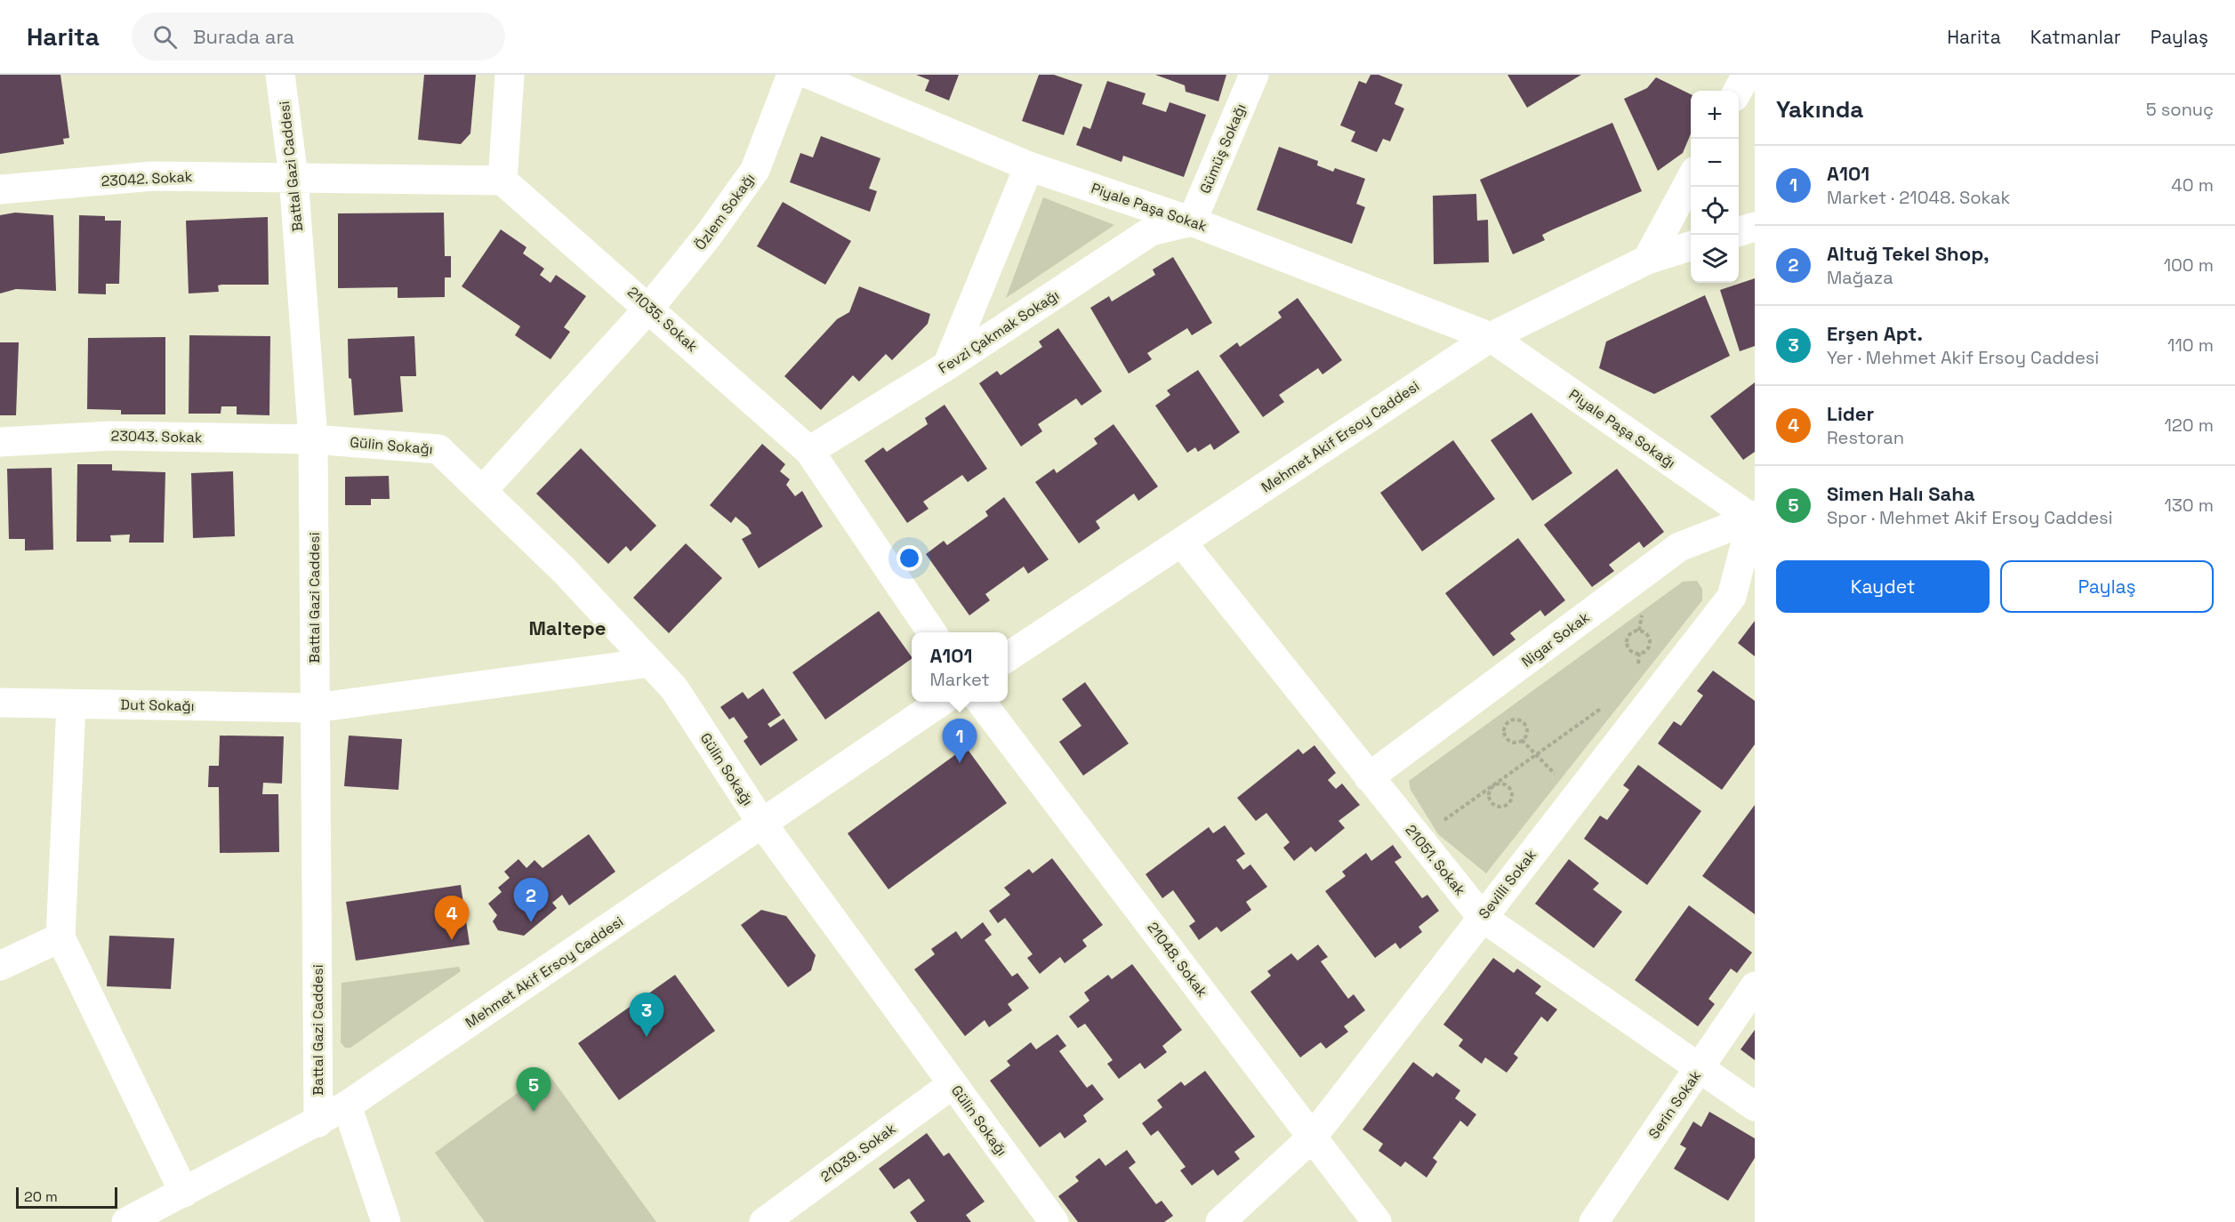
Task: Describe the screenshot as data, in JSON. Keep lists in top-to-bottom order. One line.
{"streets":{"street":["Gümüş Sokağı","Battal Gazi Caddesi","23042. Sokak","Piyale Paşa Sokak","Özlem Sokağı","21035. Sokak","Fevzi Çakmak Sokağı","Piyale Paşa Sokağı","23043. Sokak","Mehmet Akif Ersoy Caddesi","Gülin Sokağı","Nigar Sokak","Dut Sokağı","21051. Sokak","Sevilli Sokak","21048. Sokak","Serin Sokak","21039. Sokak"]},"crossings":[["Gümüş Sokağı","Piyale Paşa Sokak"],["Gümüş Sokağı","Fevzi Çakmak Sokağı"],["Battal Gazi Caddesi","23042. Sokak"],["Battal Gazi Caddesi","23043. Sokak"],["Battal Gazi Caddesi","Mehmet Akif Ersoy Caddesi"],["Battal Gazi Caddesi","Gülin Sokağı"],["Battal Gazi Caddesi","Dut Sokağı"],["Piyale Paşa Sokak","Fevzi Çakmak Sokağı"],["Piyale Paşa Sokak","Piyale Paşa Sokağı"],["Piyale Paşa Sokak","Mehmet Akif Ersoy Caddesi"],["Özlem Sokağı","21035. Sokak"],["Özlem Sokağı","Gülin Sokağı"],["21035. Sokak","Fevzi Çakmak Sokağı"],["Piyale Paşa Sokağı","Mehmet Akif Ersoy Caddesi"],["Piyale Paşa Sokağı","Nigar Sokak"],["Piyale Paşa Sokağı","Sevilli Sokak"],["23043. Sokak","Gülin Sokağı"],["Mehmet Akif Ersoy Caddesi","Gülin Sokağı"],["Mehmet Akif Ersoy Caddesi","21051. Sokak"],["Gülin Sokağı","Dut Sokağı"],["Gülin Sokağı","21039. Sokak"],["Nigar Sokak","21051. Sokak"],["Nigar Sokak","Sevilli Sokak"],["21051. Sokak","Sevilli Sokak"],["21051. Sokak","Serin Sokak"],["Sevilli Sokak","21048. Sokak"]],"districts":["Maltepe"],"scale_bar":"20 m","page":{"header":"Harita","search":"Burada ara","nav":["Harita","Katmanlar","Paylaş"],"heading":["Yakında","5 sonuç"],"map_buttons":["+","−"],"list":[{"mark":"1","name":"A101","note":"Market · 21048. Sokak","value":"40 m"},{"mark":"2","name":"Altuğ Tekel Shop,","note":"Mağaza","value":"100 m"},{"mark":"3","name":"Erşen Apt.","note":"Yer · Mehmet Akif Ersoy Caddesi","value":"110 m"},{"mark":"4","name":"Lider","note":"Restoran","value":"120 m"},{"mark":"5","name":"Simen Halı Saha","note":"Spor · Mehmet Akif Ersoy Caddesi","value":"130 m"}],"buttons":["Kaydet","Paylaş"],"popup":["A101","Market"],"pins":["1","2","4","3","5"],"scale":"20 m"}}
